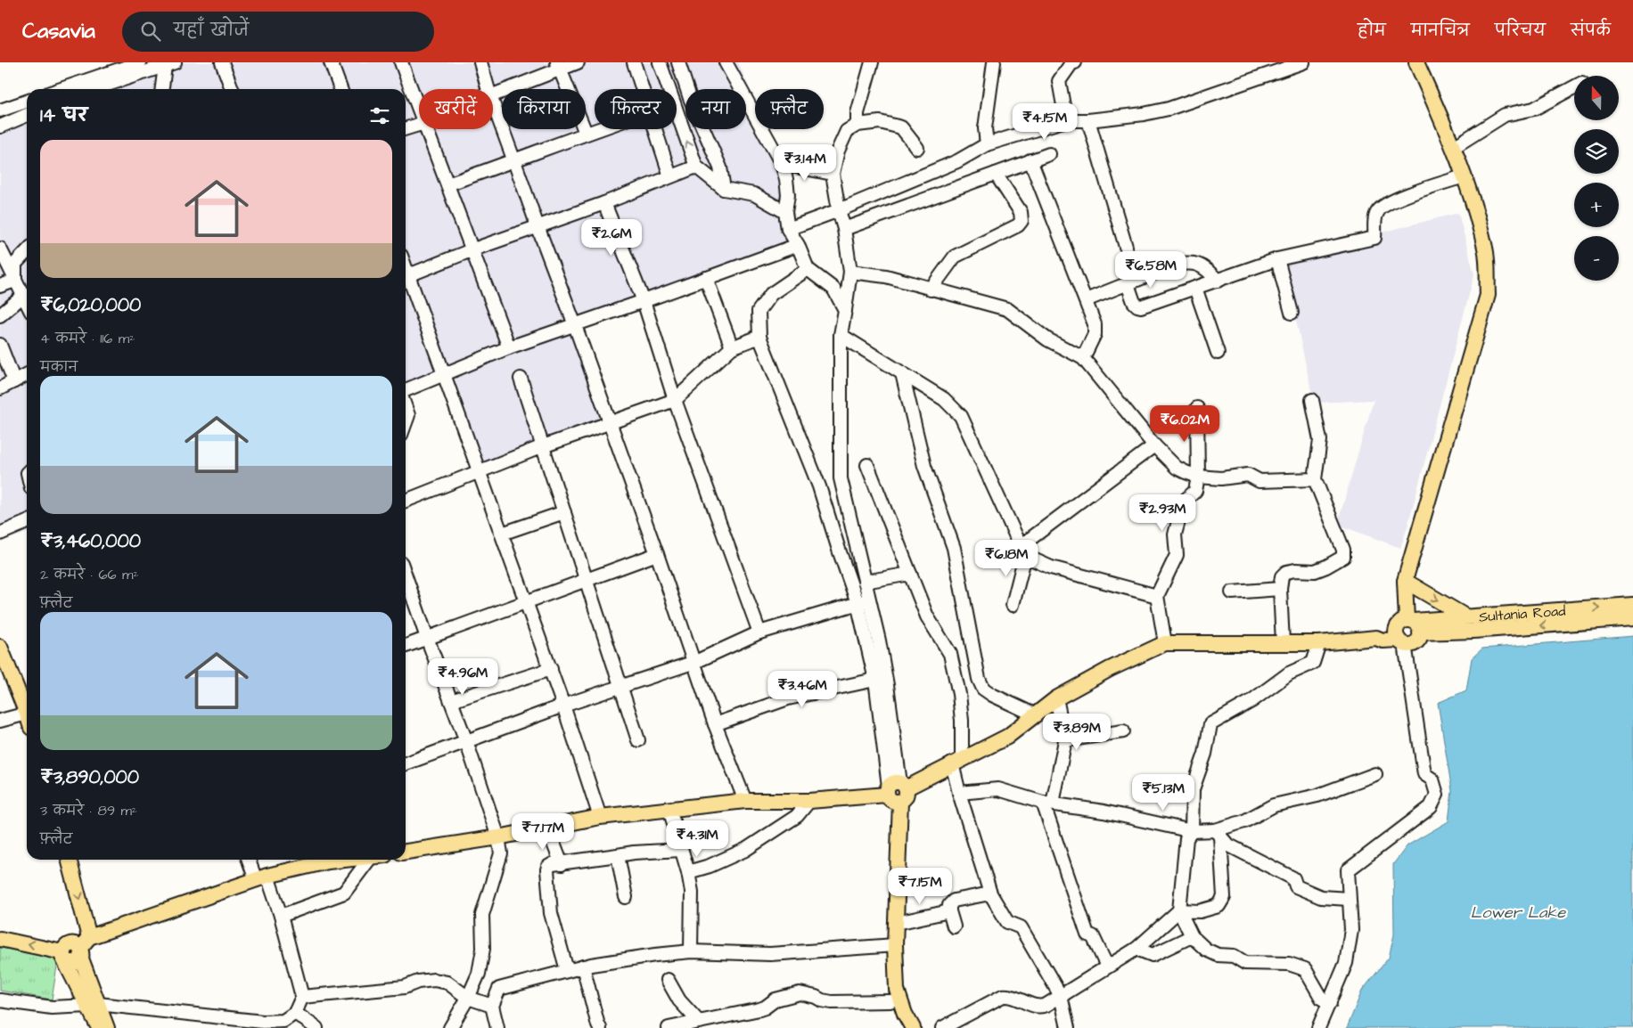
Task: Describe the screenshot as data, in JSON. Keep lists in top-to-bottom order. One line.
{"streets":{"main road":["Sultania Road"]},"water":["Lower Lake"],"north":"top","page":{"header":"Casavia","search":"यहाँ खोजें","nav":["होम","मानचित्र","परिचय","संपर्क"],"map_buttons":["+","−"],"chip":["खरीदें","किराया","फ़िल्टर","नया","फ़्लैट"],"heading":"14 घर","price":["₹4.15M","₹3.14M","₹2.6M","₹6.58M","₹6.02M","₹2.93M","₹6.18M","₹4.96M","₹3.46M","₹3.89M","₹5.13M","₹7.17M","₹4.31M","₹7.15M"],"list":[{"name":"₹6,020,000","note":"4 कमरे · 116 m² · मकान"},{"name":"₹3,460,000","note":"2 कमरे · 66 m² · फ़्लैट"},{"name":"₹3,890,000","note":"3 कमरे · 89 m² · फ़्लैट"}]}}
